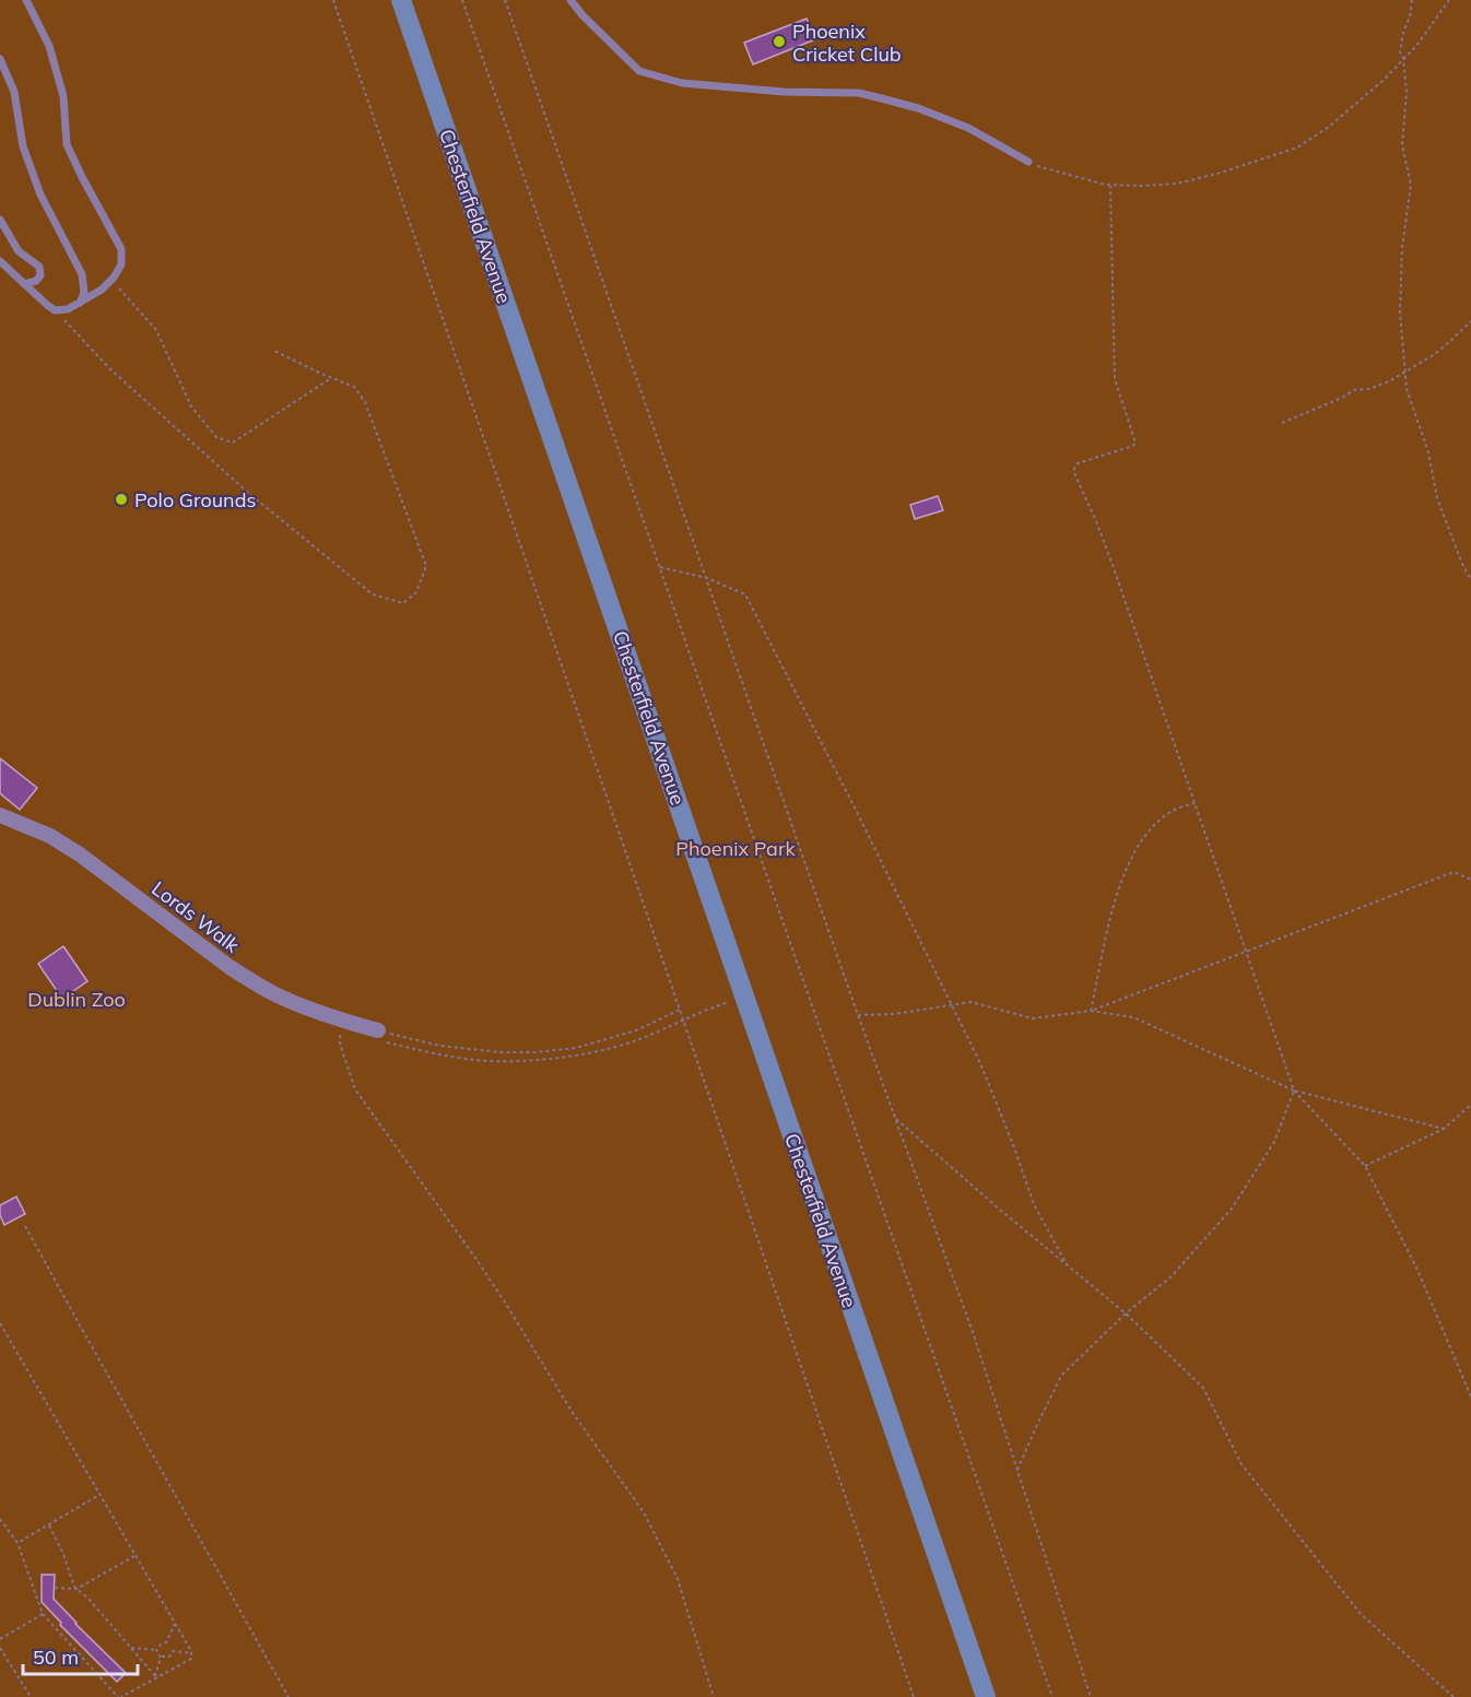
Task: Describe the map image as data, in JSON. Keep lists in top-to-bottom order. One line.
{"streets":{"street":["Chesterfield Avenue","Lords Walk"]},"parks":["Phoenix Park","Dublin Zoo"],"places":["Phoenix Cricket Club","Polo Grounds"],"scale_bar":"50 m"}
